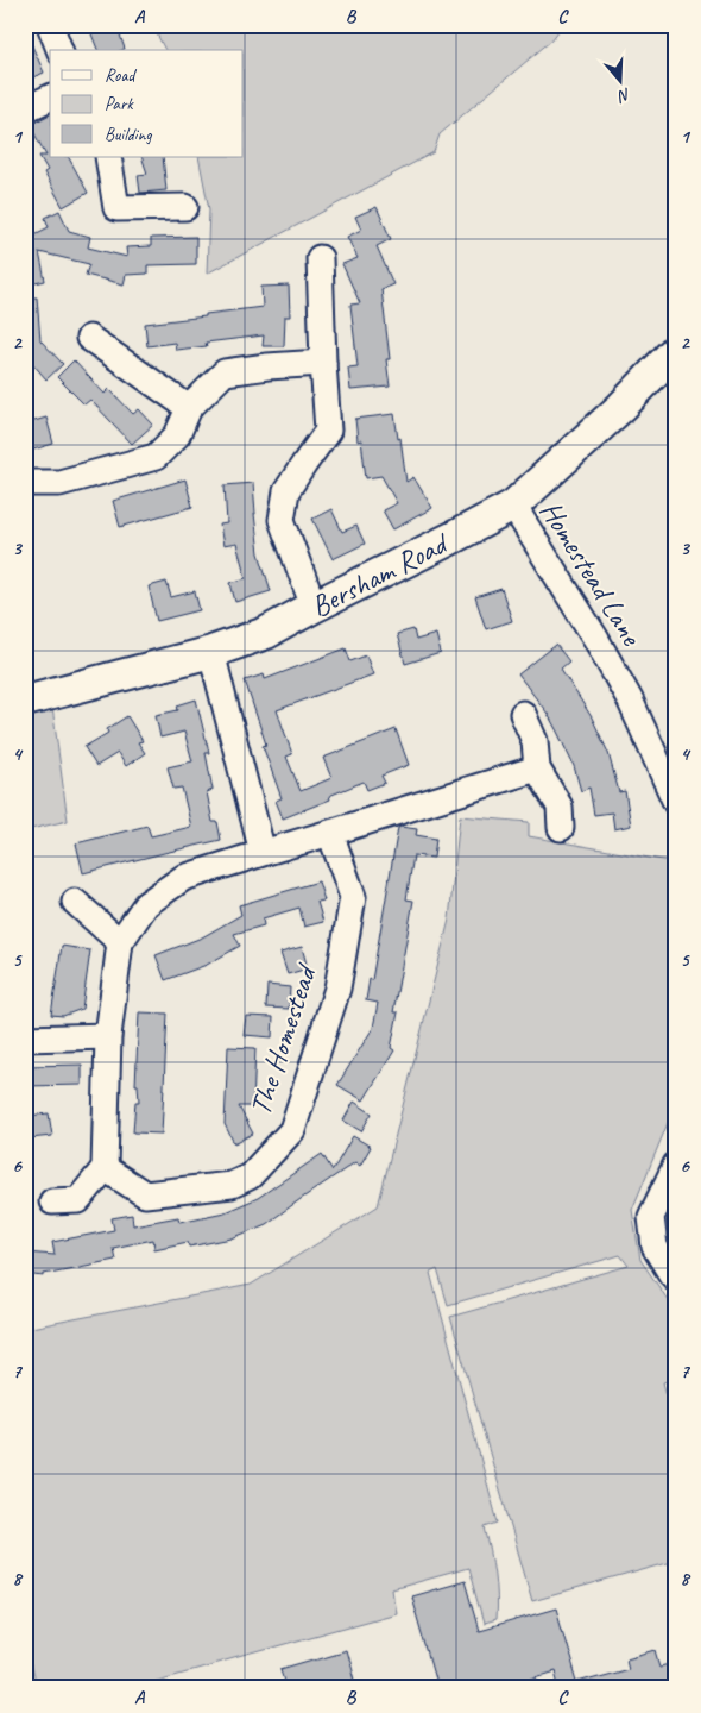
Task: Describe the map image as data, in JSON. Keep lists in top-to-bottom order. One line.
{"streets":{"main road":["Bersham Road"],"street":["Homestead Lane","The Homestead"]},"crossings":[["Homestead Lane","Bersham Road"]],"legend":["Road","Park","Building"],"north":"bottom","grid":{"columns":["A","B","C"],"rows":["1","2","3","4","5","6","7","8"]}}
